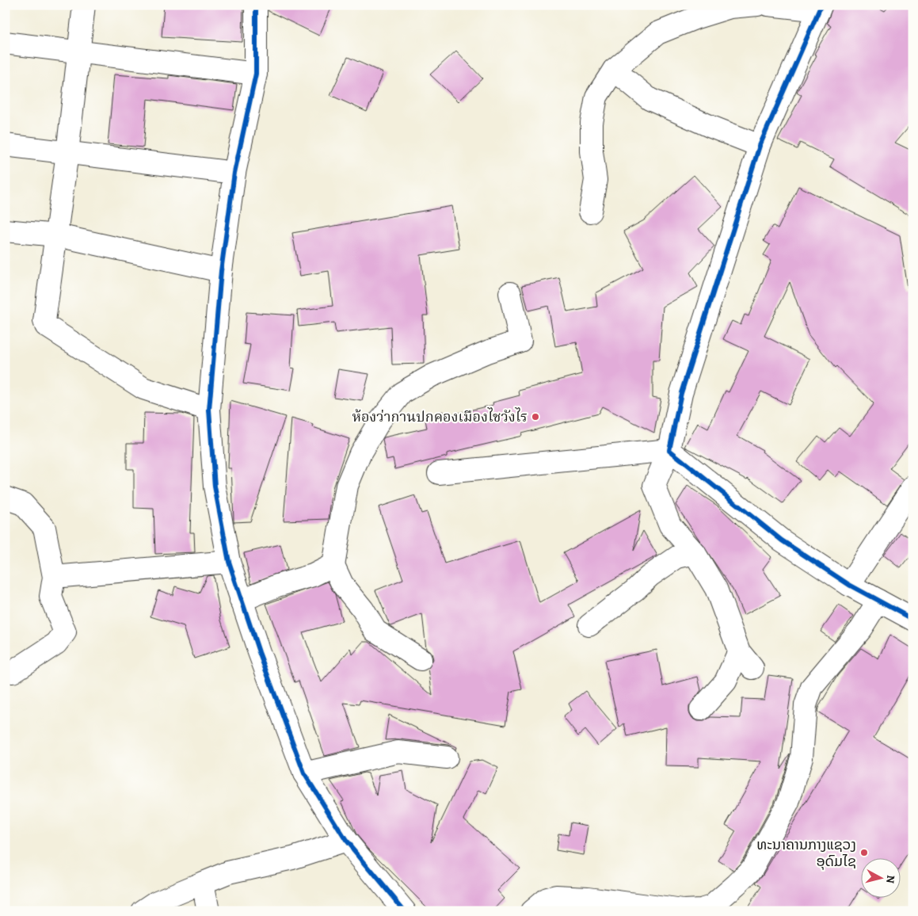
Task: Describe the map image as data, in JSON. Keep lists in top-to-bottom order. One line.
{"places":["ห้องว่ากานปกคองเมืองไชวังไร","ທະນາຄານກາງແຊວງ ອຸດົມໄຊ"],"north":"right"}
